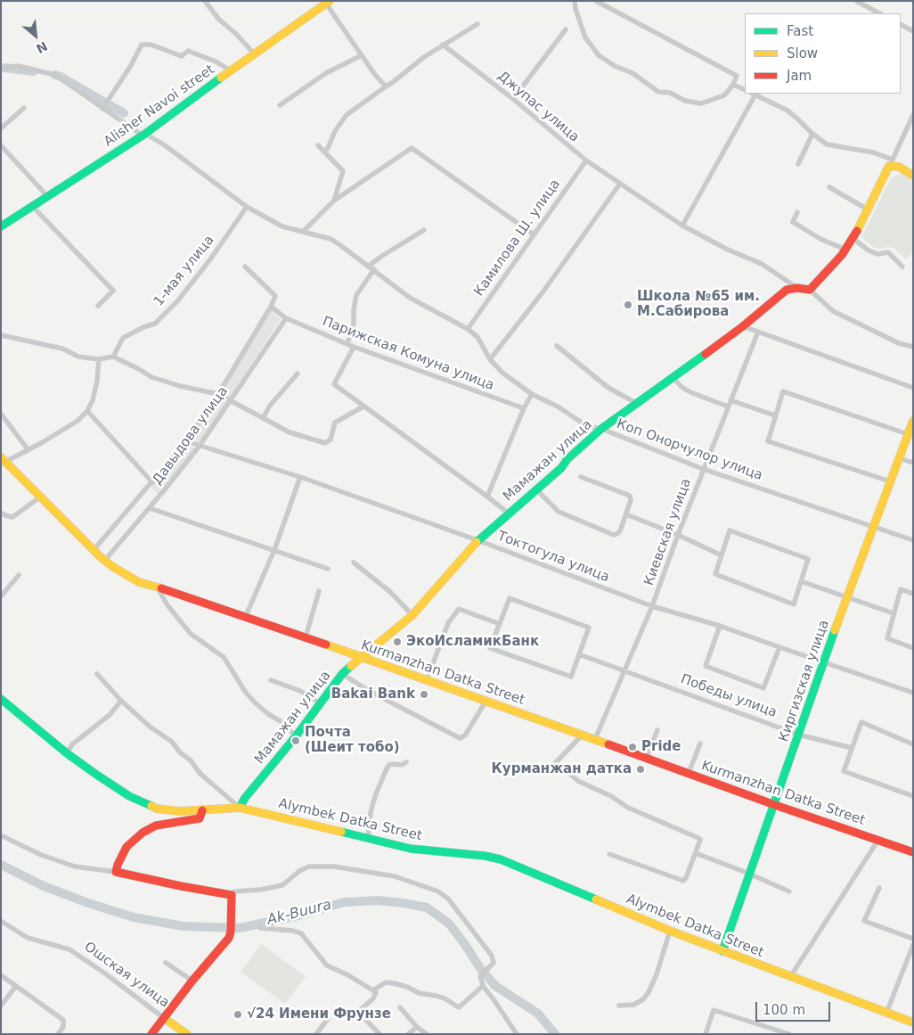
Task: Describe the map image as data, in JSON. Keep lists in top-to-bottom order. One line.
{"streets":{"main road":["Alisher Navoi street","Мамажан улица","Kurmanzhan Datka Street","Киргизская улица","Alymbek Datka Street","Ошская улица"],"street":["Джупас улица","Камилова Ш. улица","1-мая улица","Парижская Комуна улица","Давыдова улица","Коп Онорчулор улица","Киевская улица","Токтогула улица","Победы улица"]},"crossings":[["Alisher Navoi street","Коп Онорчулор улица"],["Джупас улица","Камилова Ш. улица"],["Джупас улица","Мамажан улица"],["Камилова Ш. улица","Коп Онорчулор улица"],["1-мая улица","Коп Онорчулор улица"],["Парижская Комуна улица","Давыдова улица"],["Давыдова улица","Токтогула улица"],["Давыдова улица","Kurmanzhan Datka Street"],["Коп Онорчулор улица","Мамажан улица"],["Коп Онорчулор улица","Киевская улица"],["Коп Онорчулор улица","Киргизская улица"],["Мамажан улица","Токтогула улица"],["Мамажан улица","Kurmanzhan Datka Street"],["Мамажан улица","Alymbek Datka Street"],["Киевская улица","Токтогула улица"],["Киевская улица","Kurmanzhan Datka Street"],["Киевская улица","Победы улица"],["Токтогула улица","Киргизская улица"],["Kurmanzhan Datka Street","Киргизская улица"],["Киргизская улица","Победы улица"],["Киргизская улица","Alymbek Datka Street"]],"water":["Ak-Buura"],"places":["Школа №65 им. М.Сабирова","ЭкоИсламикБанк","Bakai Bank","Почта (Шеит тобо)","Pride","Курманжан датка","√24 Имени Фрунзе"],"legend":["Fast","Slow","Jam"],"scale_bar":"100 m","north":"bottom right"}
